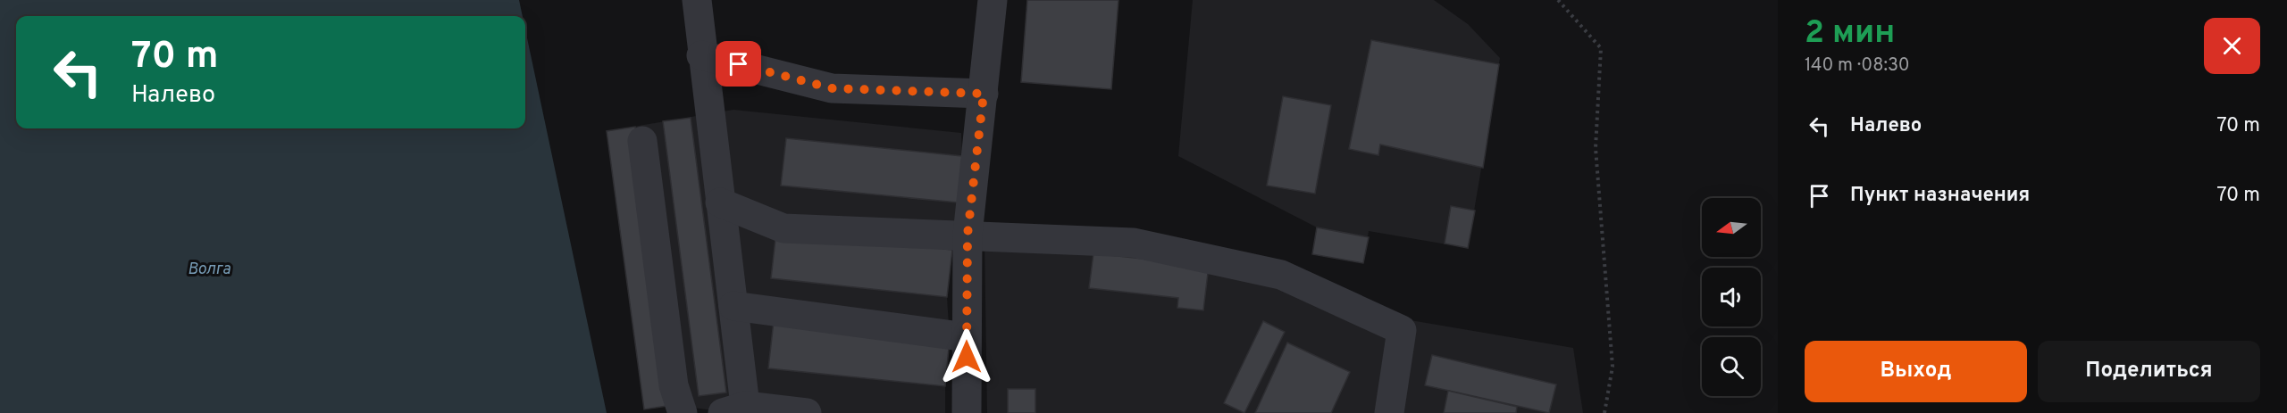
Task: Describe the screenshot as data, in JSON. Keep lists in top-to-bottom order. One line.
{"water":["Волга"],"north":"left","page":{"heading":["2 мин","140 m · 08:30"],"turn":["70 m","Налево"],"list":[{"name":"Налево","value":"70 m"},{"name":"Пункт назначения","value":"70 m"}],"buttons":["Выход","Поделиться"]}}
